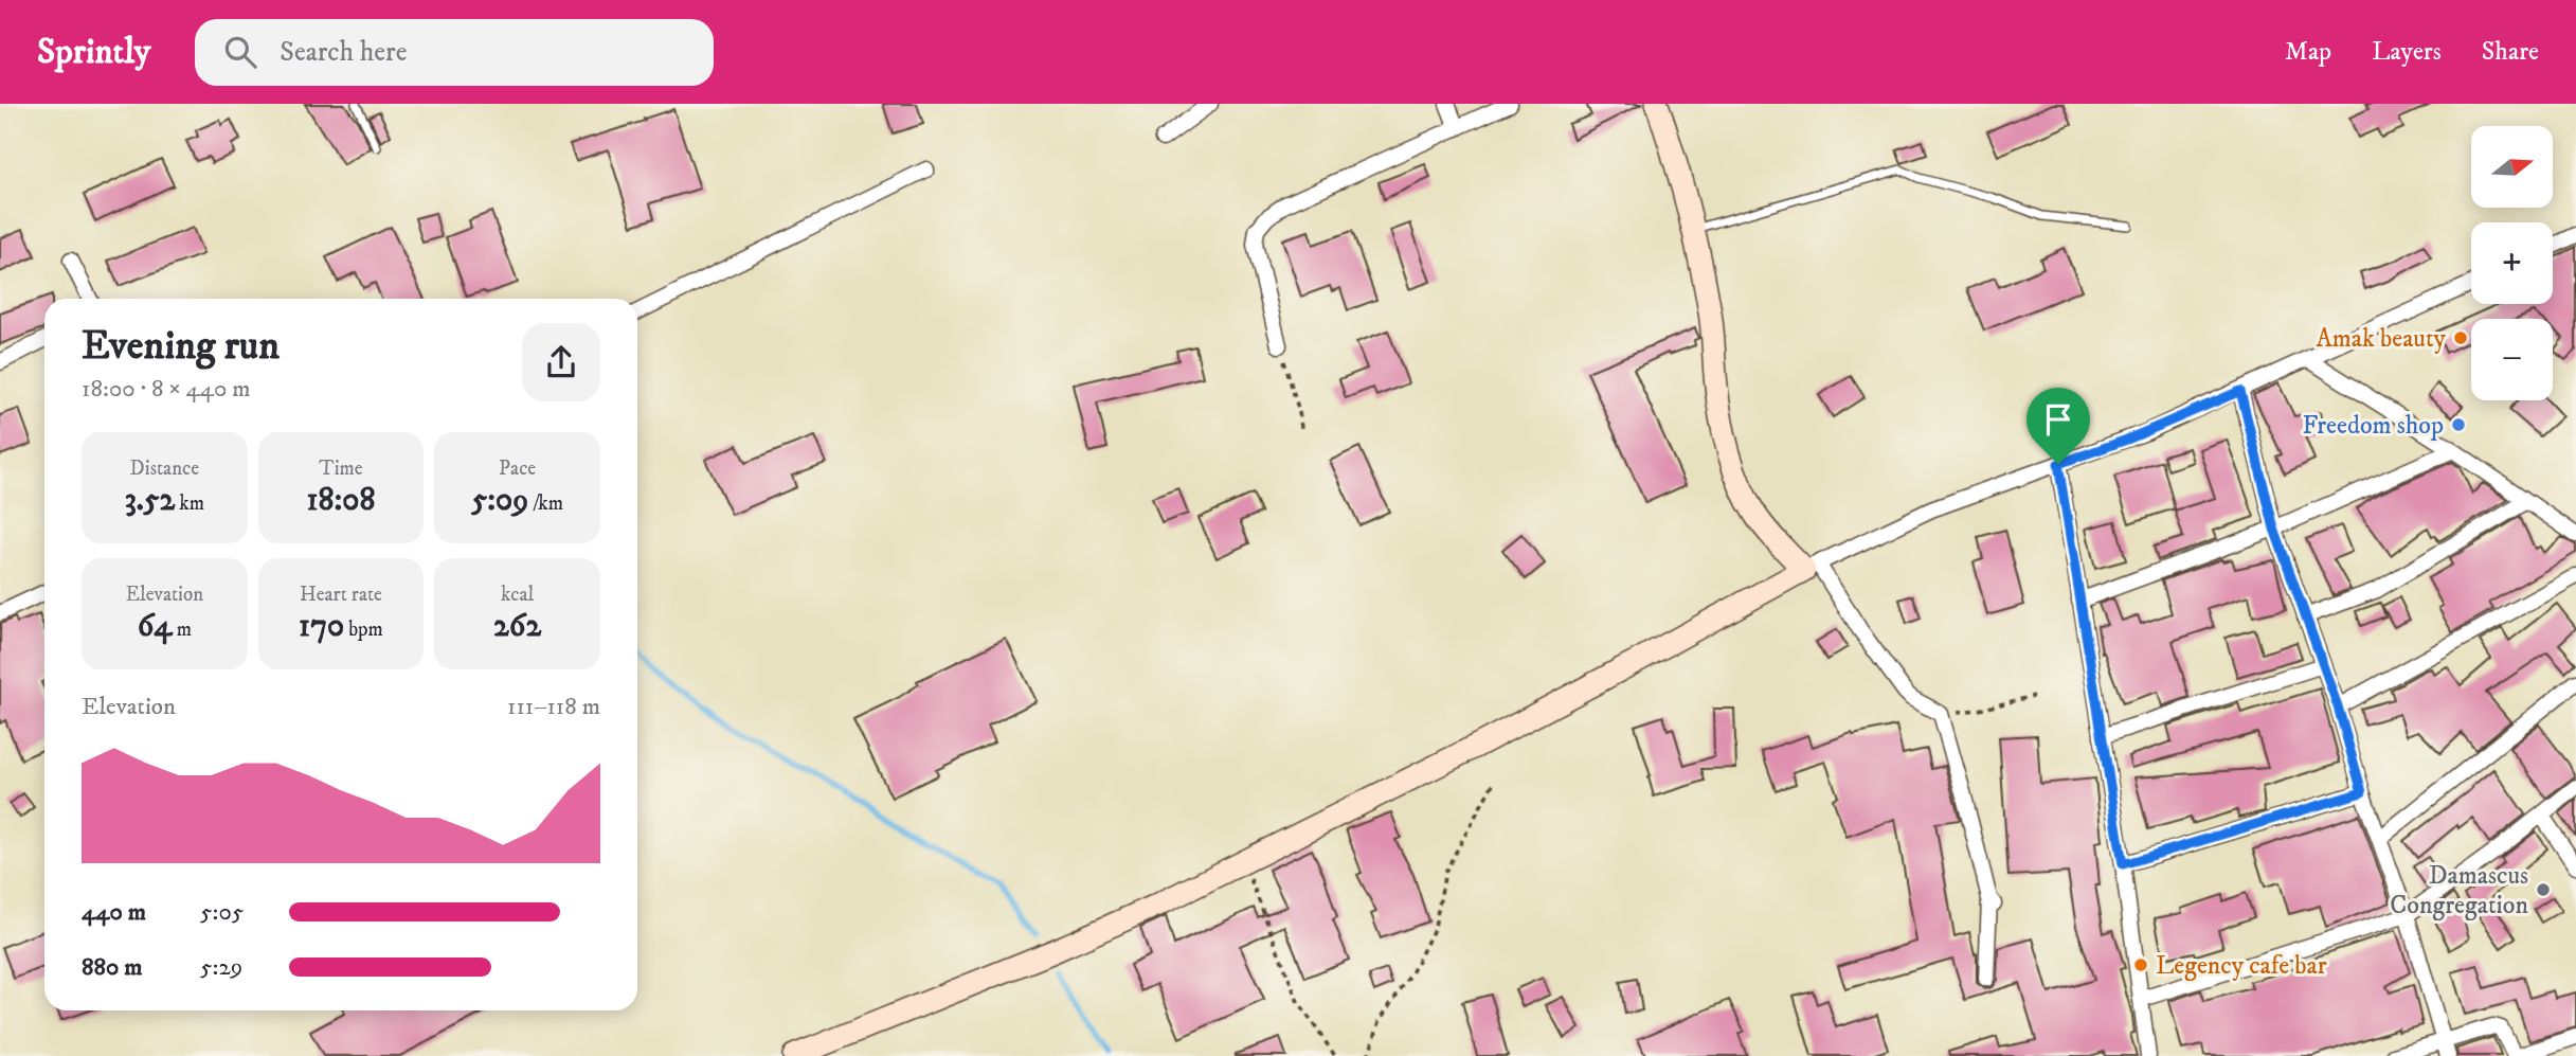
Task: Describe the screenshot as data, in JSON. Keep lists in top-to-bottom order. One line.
{"places":["Amak beauty","Freedom shop","Damascus Congregation","Legency cafe bar"],"north":"right","page":{"header":"Sprintly","search":"Search here","nav":["Map","Layers","Share"],"map_buttons":["+","−"],"heading":["Evening run","18:00 · 8 × 440 m"],"stats":[["Distance","3.52 km"],["Time","18:08"],["Pace","5:09 /km"],["Elevation","64 m"],["Heart rate","170 bpm"],["kcal","262"]],"chart":["Elevation","111–118 m"],"list":[{"name":"440 m","note":"5:05"},{"name":"880 m","note":"5:29"}]}}
